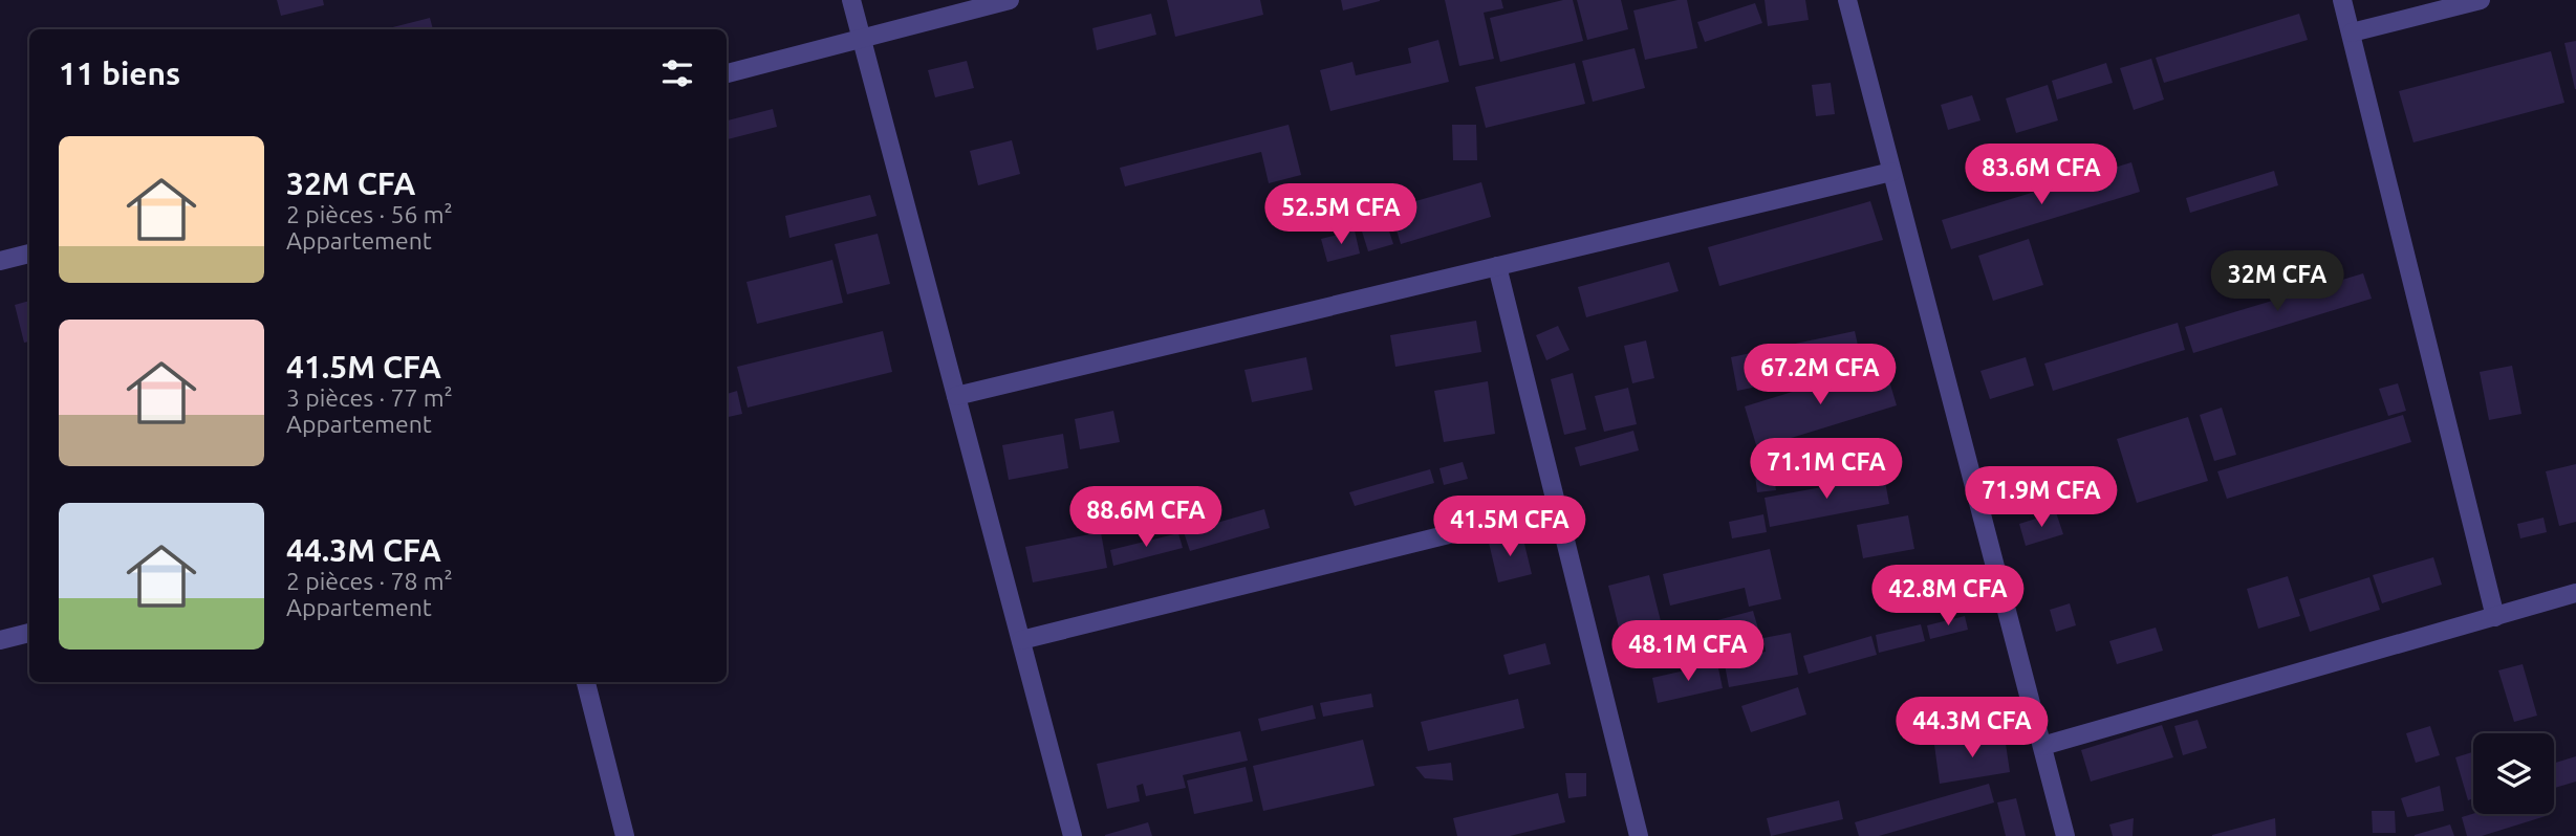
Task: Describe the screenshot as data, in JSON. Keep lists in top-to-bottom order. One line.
{"page":{"heading":"11 biens","list":[{"name":"32M CFA","note":"2 pièces · 56 m² · Appartement"},{"name":"41.5M CFA","note":"3 pièces · 77 m² · Appartement"},{"name":"44.3M CFA","note":"2 pièces · 78 m² · Appartement"}],"price":["83.6M CFA","52.5M CFA","32M CFA","67.2M CFA","71.1M CFA","71.9M CFA","88.6M CFA","41.5M CFA","42.8M CFA","48.1M CFA","44.3M CFA"]}}
